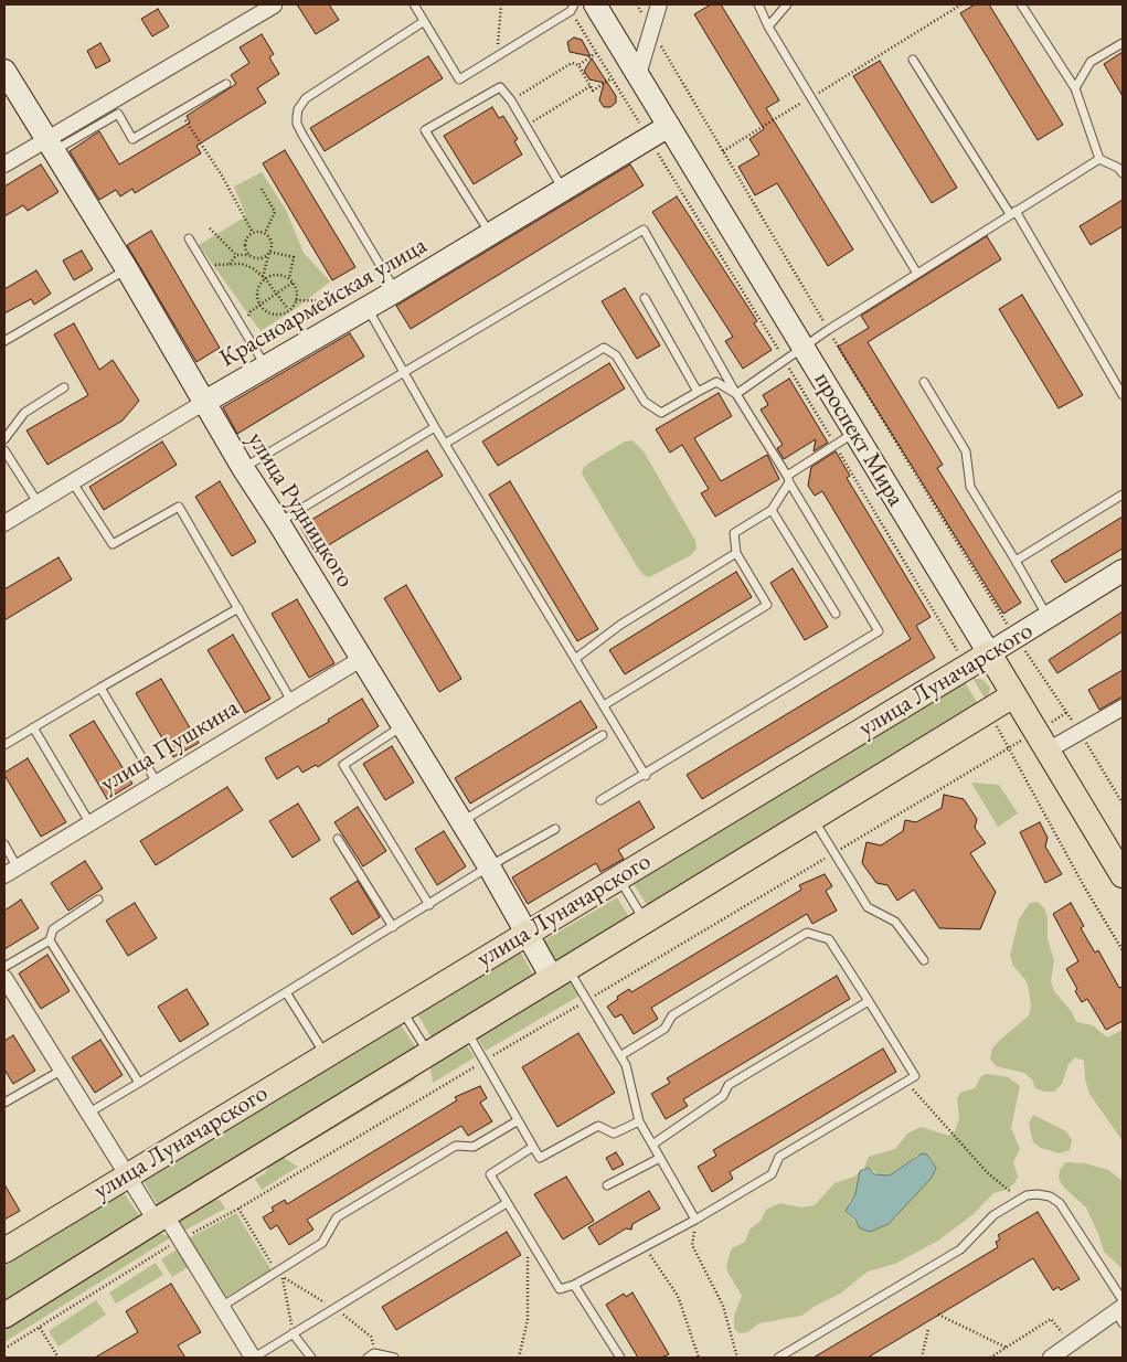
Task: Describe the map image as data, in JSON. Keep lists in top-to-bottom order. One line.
{"streets":{"main road":["проспект Мира","улица Луначарского"],"street":["Красноармейская улица","улица Рудницкого","улица Пушкина"]},"crossings":[["Красноармейская улица","проспект Мира"],["Красноармейская улица","улица Рудницкого"],["проспект Мира","улица Луначарского"],["улица Рудницкого","улица Луначарского"],["улица Рудницкого","улица Пушкина"]]}
